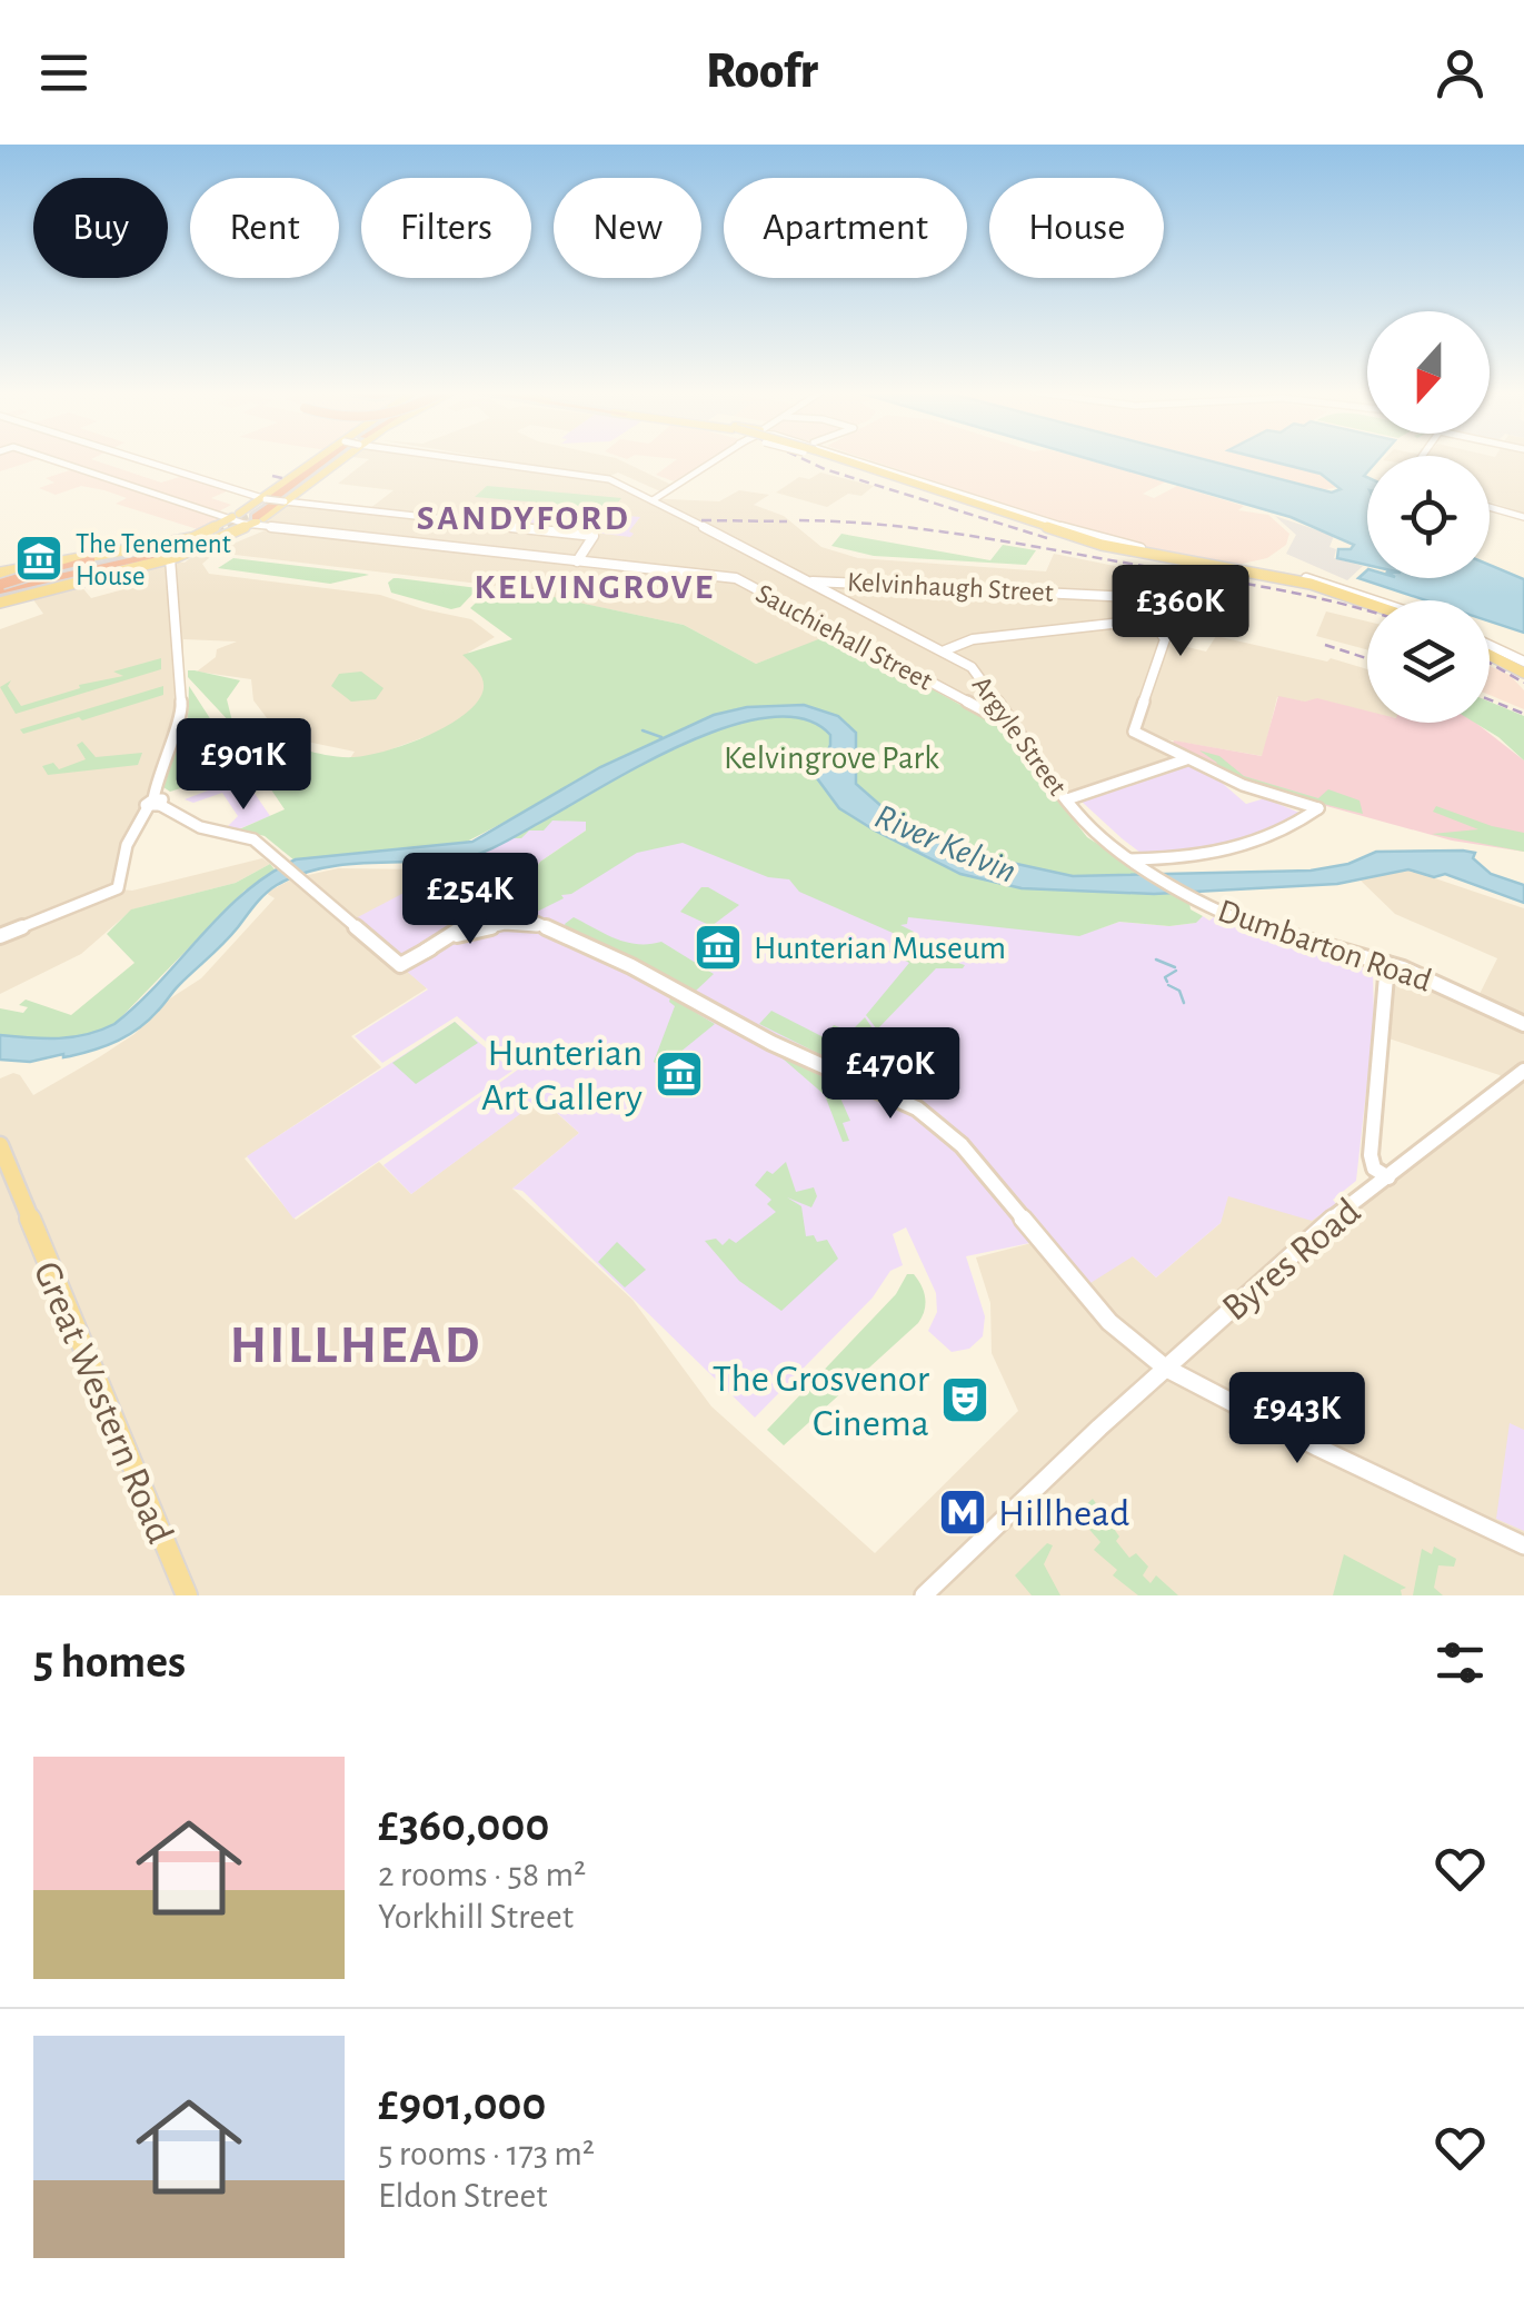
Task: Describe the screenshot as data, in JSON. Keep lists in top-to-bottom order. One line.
{"streets":{"main road":["Great Western Road"],"street":["Kelvinhaugh Street","Sauchiehall Street","Argyle Street","Dumbarton Road","Byres Road"]},"crossings":[["Kelvinhaugh Street","Argyle Street"],["Sauchiehall Street","Argyle Street"],["Argyle Street","Dumbarton Road"]],"districts":["SANDYFORD","KELVINGROVE","HILLHEAD"],"water":["River Kelvin"],"parks":["Kelvingrove Park"],"places":{"museum":["The Tenement House","Hunterian Museum","Hunterian Art Gallery"],"theatre":["The Grosvenor Cinema"],"metro station":["Hillhead"]},"north":"bottom","page":{"header":"Roofr","chip":["Buy","Rent","Filters","New","Apartment","House"],"price":["£360K","£901K","£254K","£470K","£943K"],"heading":"5 homes","list":[{"name":"£360,000","note":"2 rooms · 58 m² · Yorkhill Street"},{"name":"£901,000","note":"5 rooms · 173 m² · Eldon Street"}]}}
